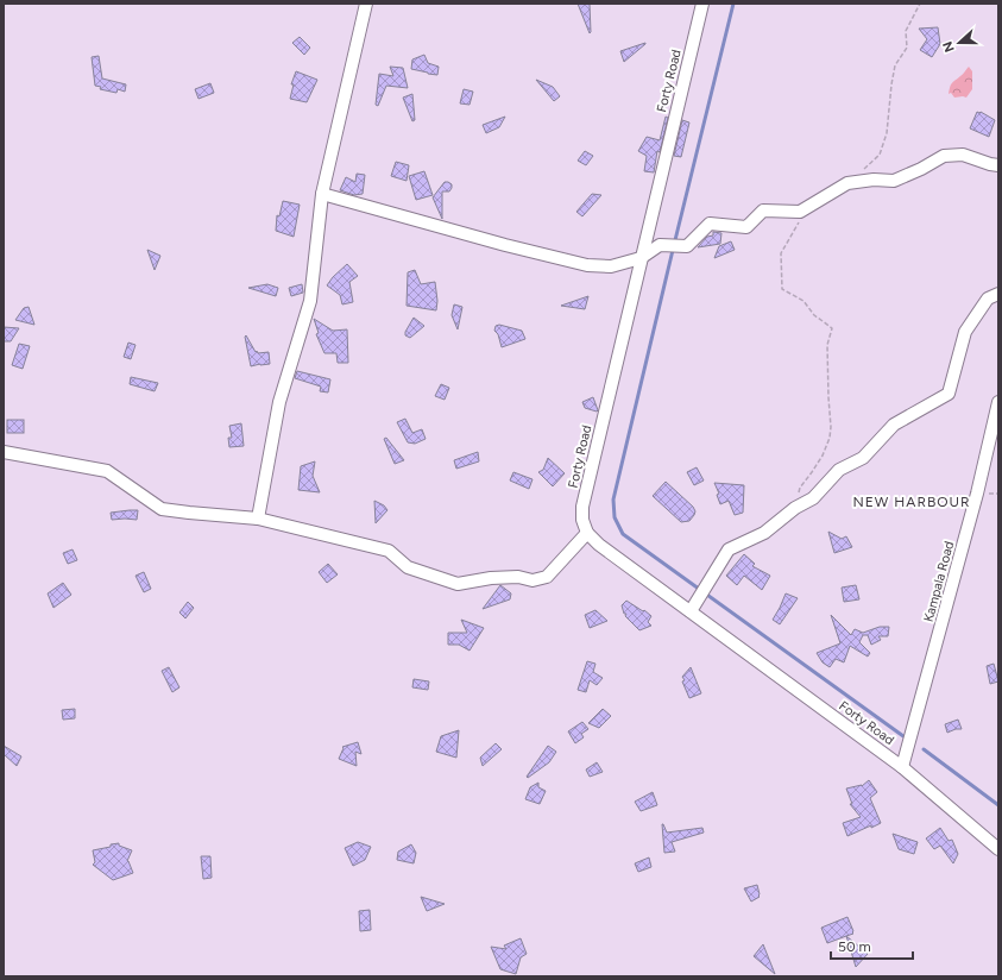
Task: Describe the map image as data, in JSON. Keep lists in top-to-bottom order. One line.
{"streets":{"street":["Forty Road","Kampala Road"]},"crossings":[["Forty Road","Kampala Road"]],"districts":["NEW HARBOUR"],"scale_bar":"50 m","north":"left"}
